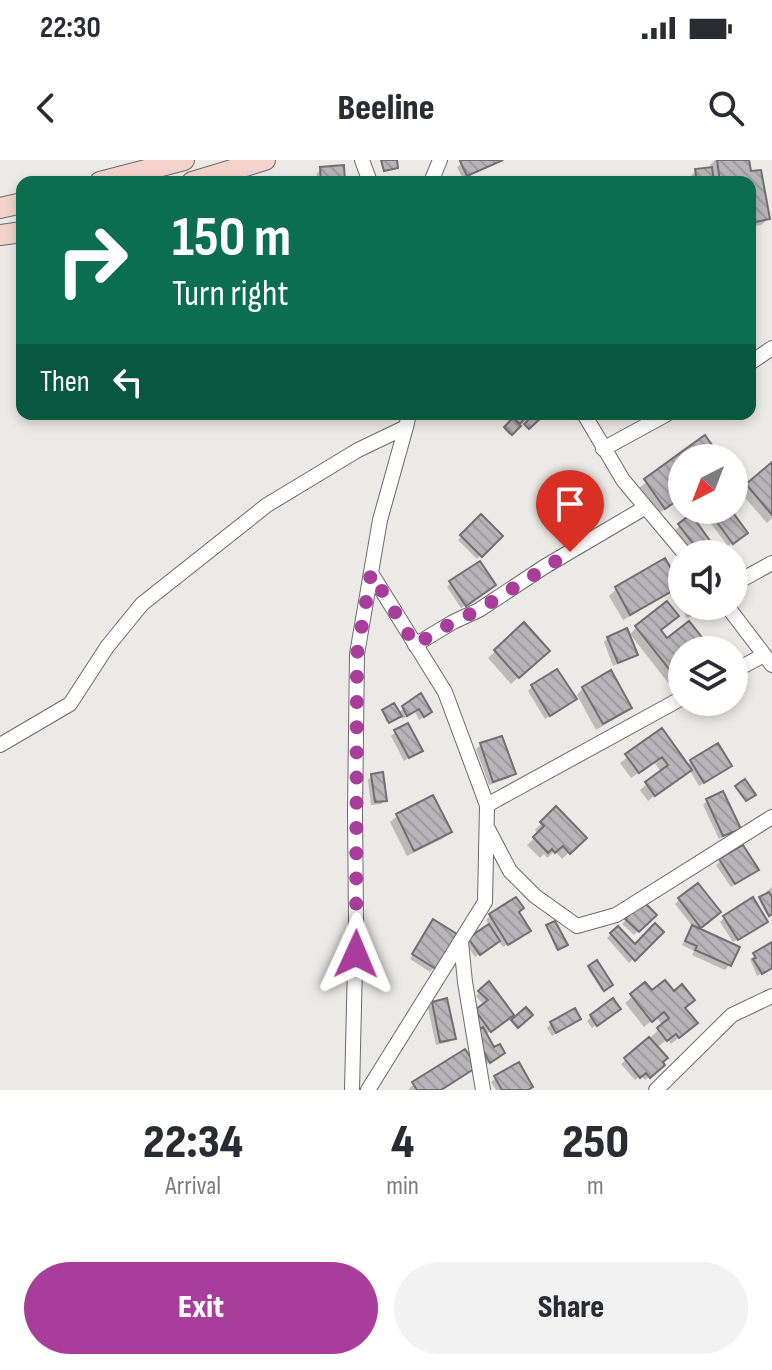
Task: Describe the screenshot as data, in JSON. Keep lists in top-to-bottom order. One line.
{"north":"bottom left","page":{"status":"22:30","header":"Beeline","turn":["150 m","Turn right"],"then":"Then","eta":["22:34","Arrival","4","min","250","m"],"buttons":["Exit","Share"]}}
